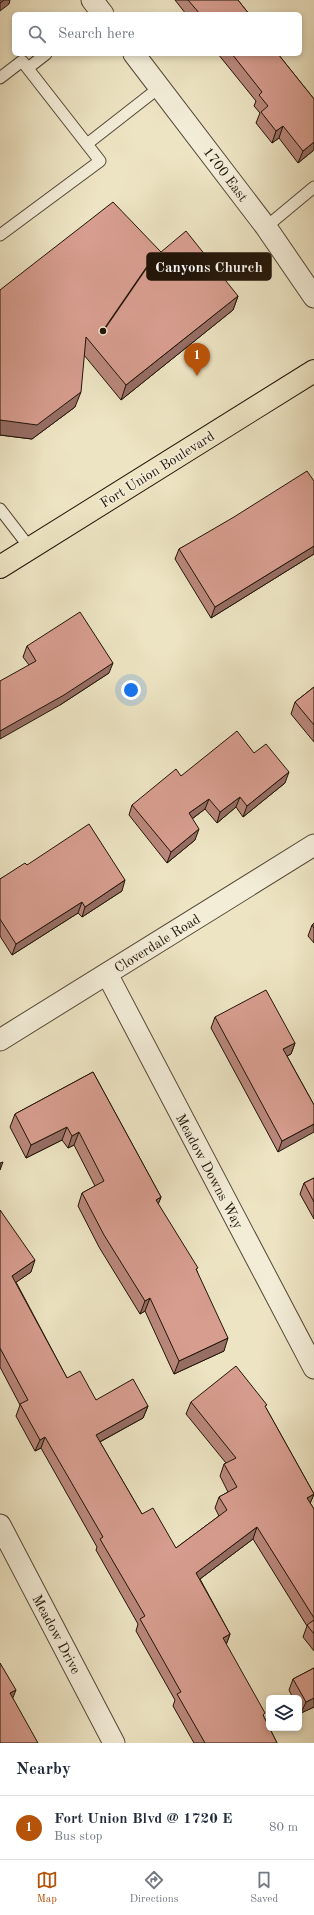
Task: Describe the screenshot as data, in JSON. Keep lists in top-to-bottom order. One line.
{"streets":{"main road":["Fort Union Boulevard"],"street":["1700 East","Cloverdale Road","Meadow Downs Way","Meadow Drive"]},"crossings":[["Cloverdale Road","Meadow Downs Way"]],"places":["Canyons Church"],"page":{"search":"Search here","pins":"1","heading":"Nearby","list":[{"mark":"1","name":"Fort Union Blvd @ 1720 E","note":"Bus stop","value":"80 m"}],"nav":["Map","Directions","Saved"]}}
